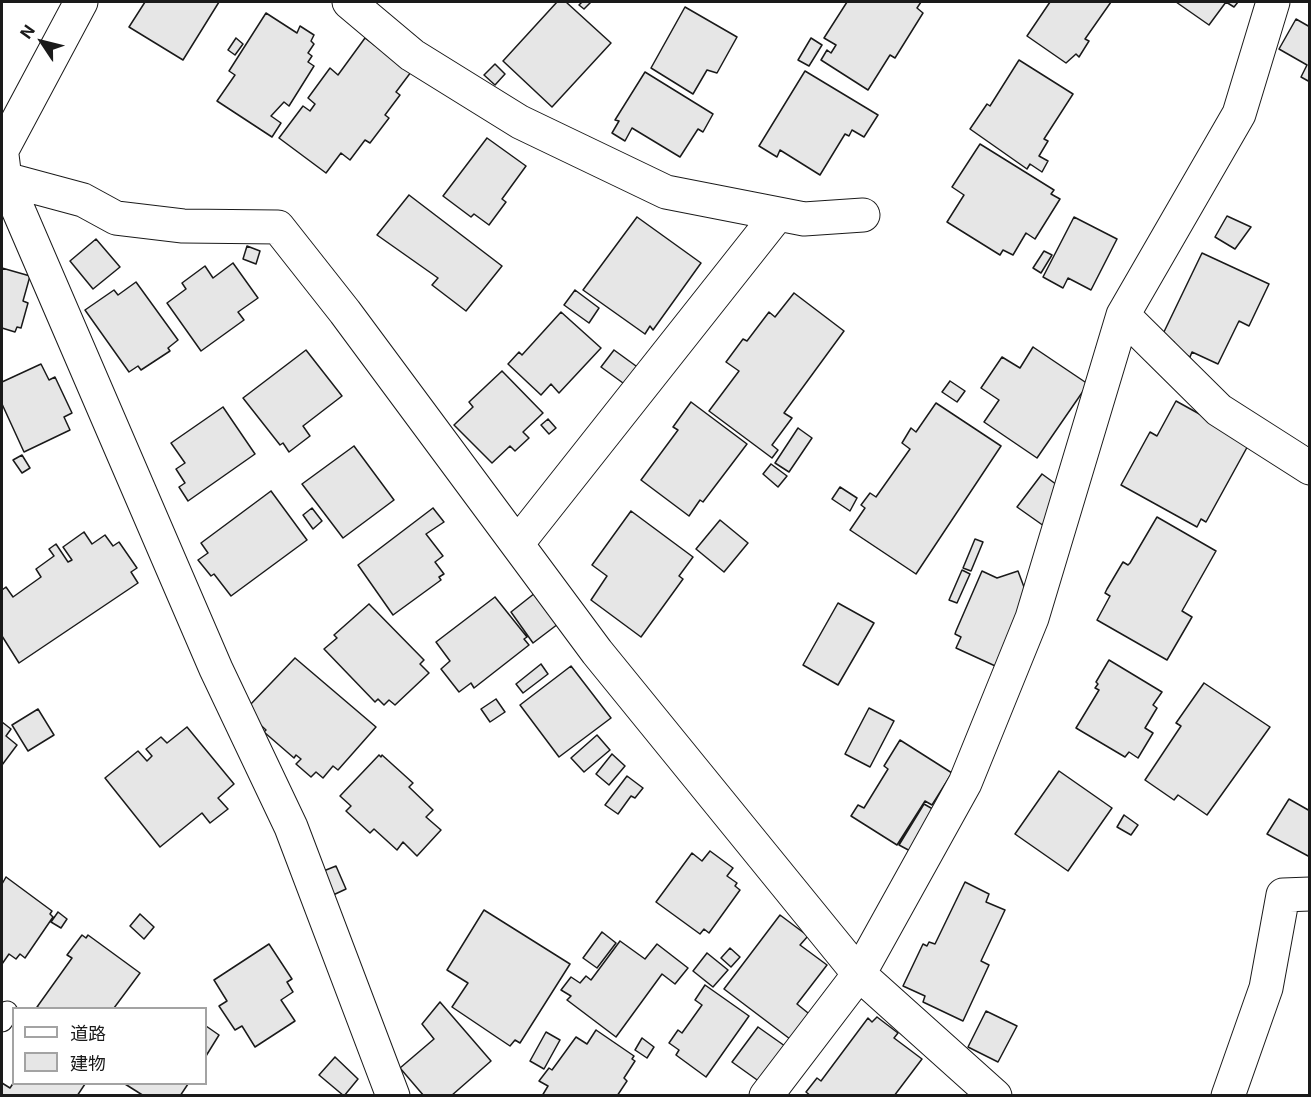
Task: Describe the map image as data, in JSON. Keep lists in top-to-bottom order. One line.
{"legend":["道路","建物"],"north":"top left"}
